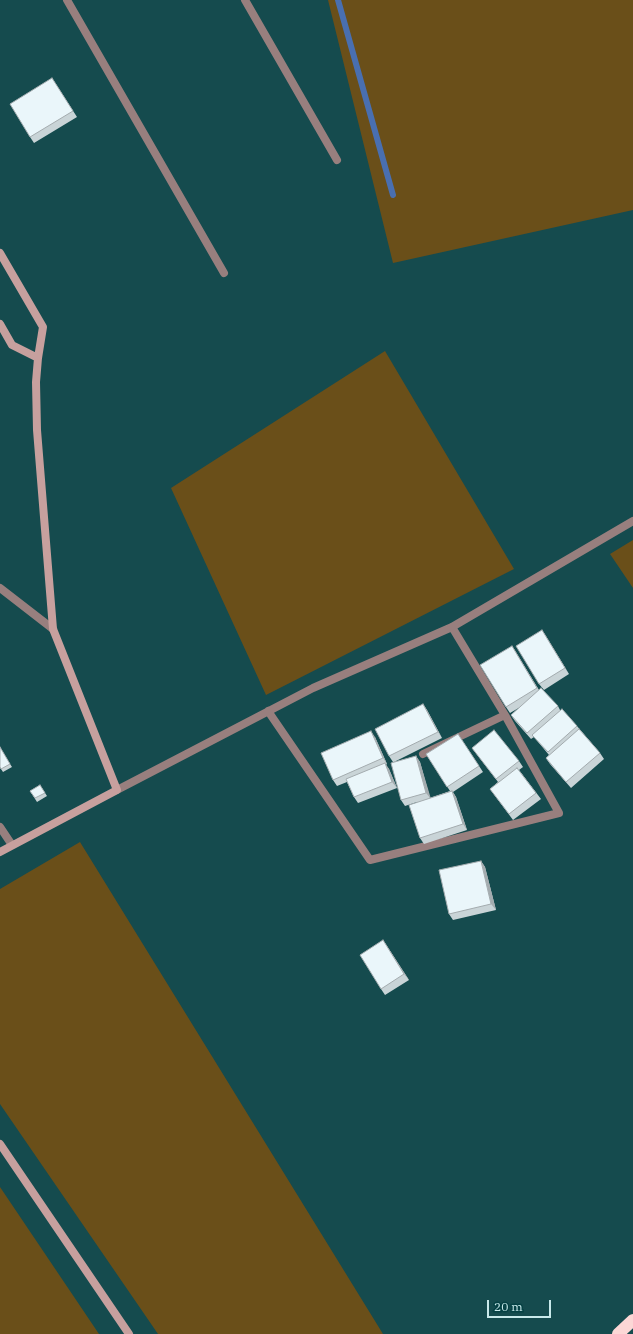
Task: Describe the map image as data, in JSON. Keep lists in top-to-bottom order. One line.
{"scale_bar":"20 m"}
